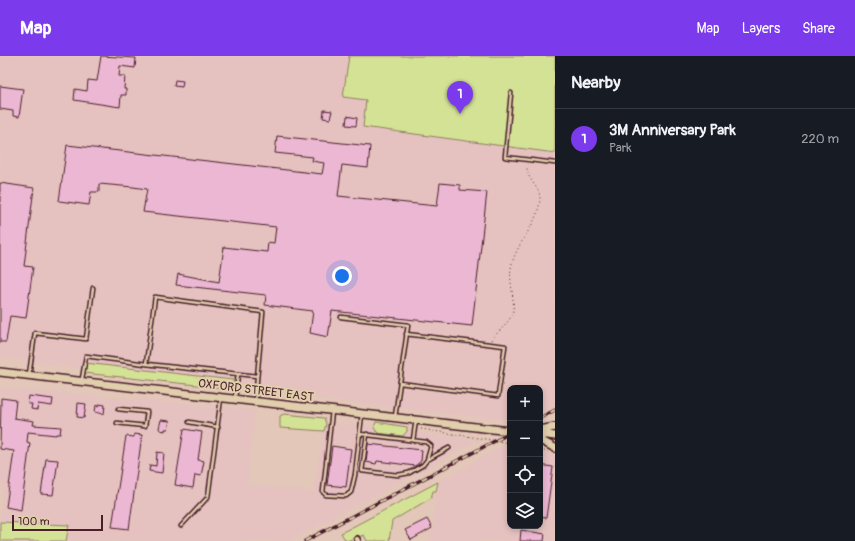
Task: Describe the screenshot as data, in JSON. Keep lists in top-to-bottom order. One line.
{"streets":{"main road":["OXFORD STREET EAST"]},"scale_bar":"100 m","page":{"header":"Map","nav":["Map","Layers","Share"],"heading":"Nearby","pins":"1","list":[{"mark":"1","name":"3M Anniversary Park","note":"Park","value":"220 m"}],"map_buttons":["+","−"],"scale":"100 m"}}
